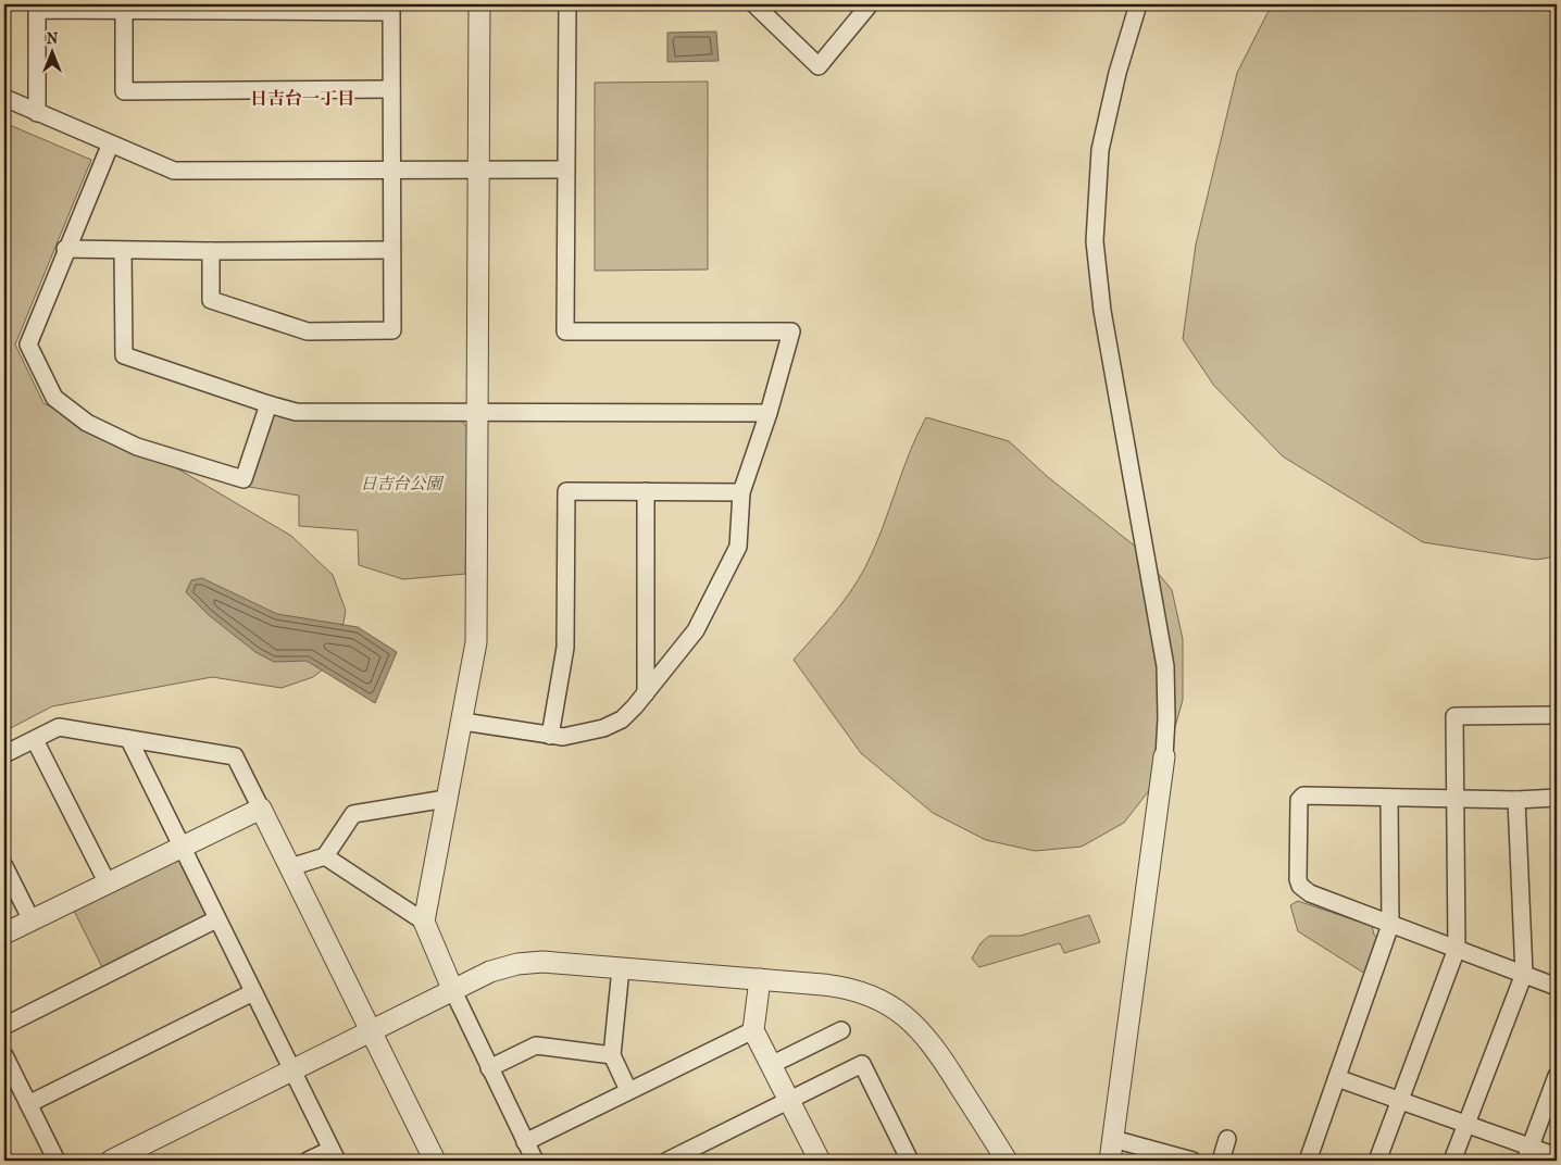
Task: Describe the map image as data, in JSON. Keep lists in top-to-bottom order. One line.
{"districts":["日吉台一丁目"],"parks":["日吉台公園"],"north":"top"}
